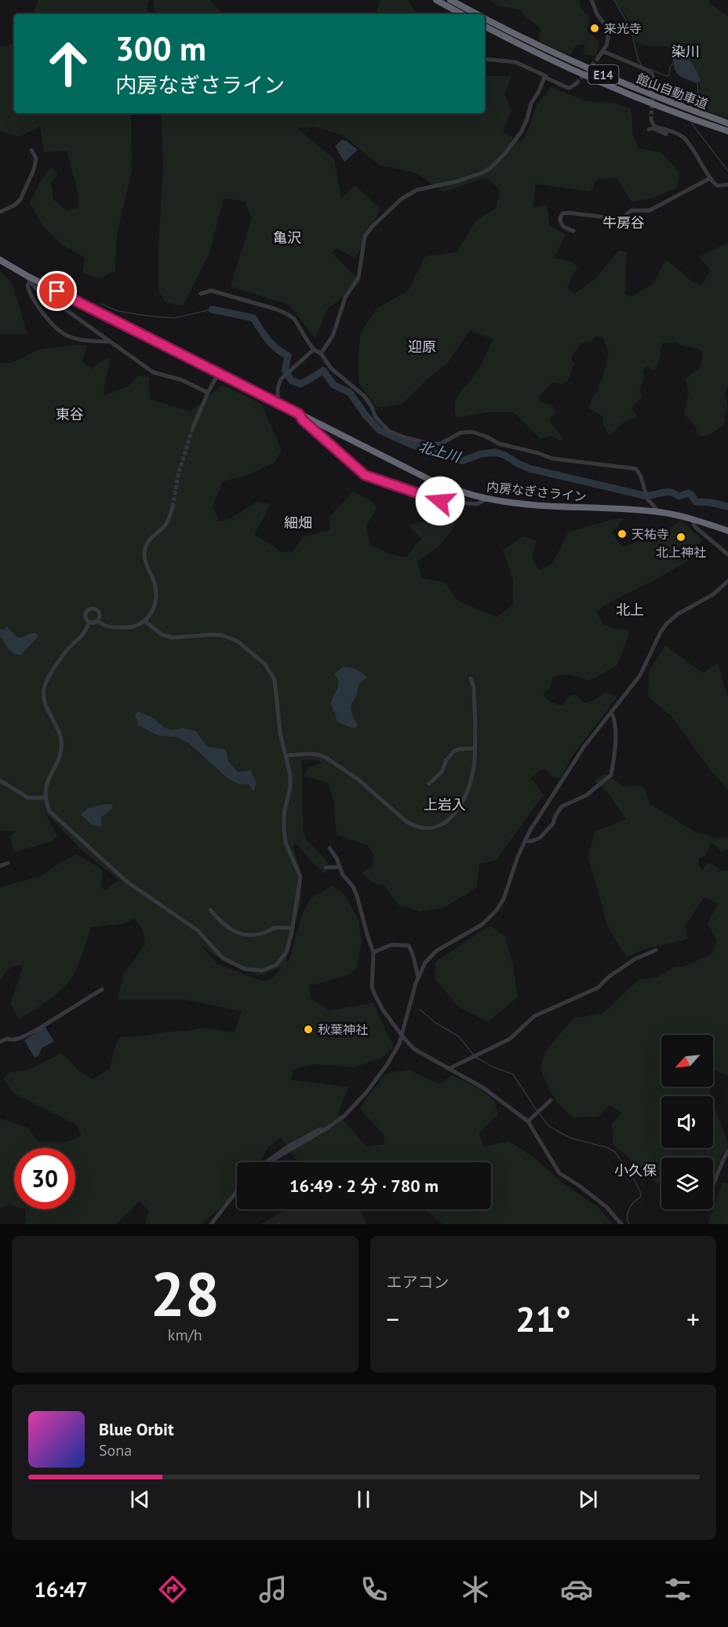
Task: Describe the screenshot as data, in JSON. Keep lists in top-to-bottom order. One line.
{"streets":{"highway":["E14","館山自動車道","内房なぎさライン"]},"districts":["染川","牛房谷","亀沢","迎原","東谷","細畑","北上","上岩入","小久保"],"water":["北上川"],"places":["来光寺","天祐寺","北上神社","秋葉神社"],"north":"bottom left","page":{"turn":["300 m","内房なぎさライン"],"limit":"30","trip":"16:49 · 2 分 · 780 m","tile":[["28","km/h"],"エアコン"],"heat":["−","21°","+"],"song":["Blue Orbit","Sona"],"tabs":"16:47"}}
